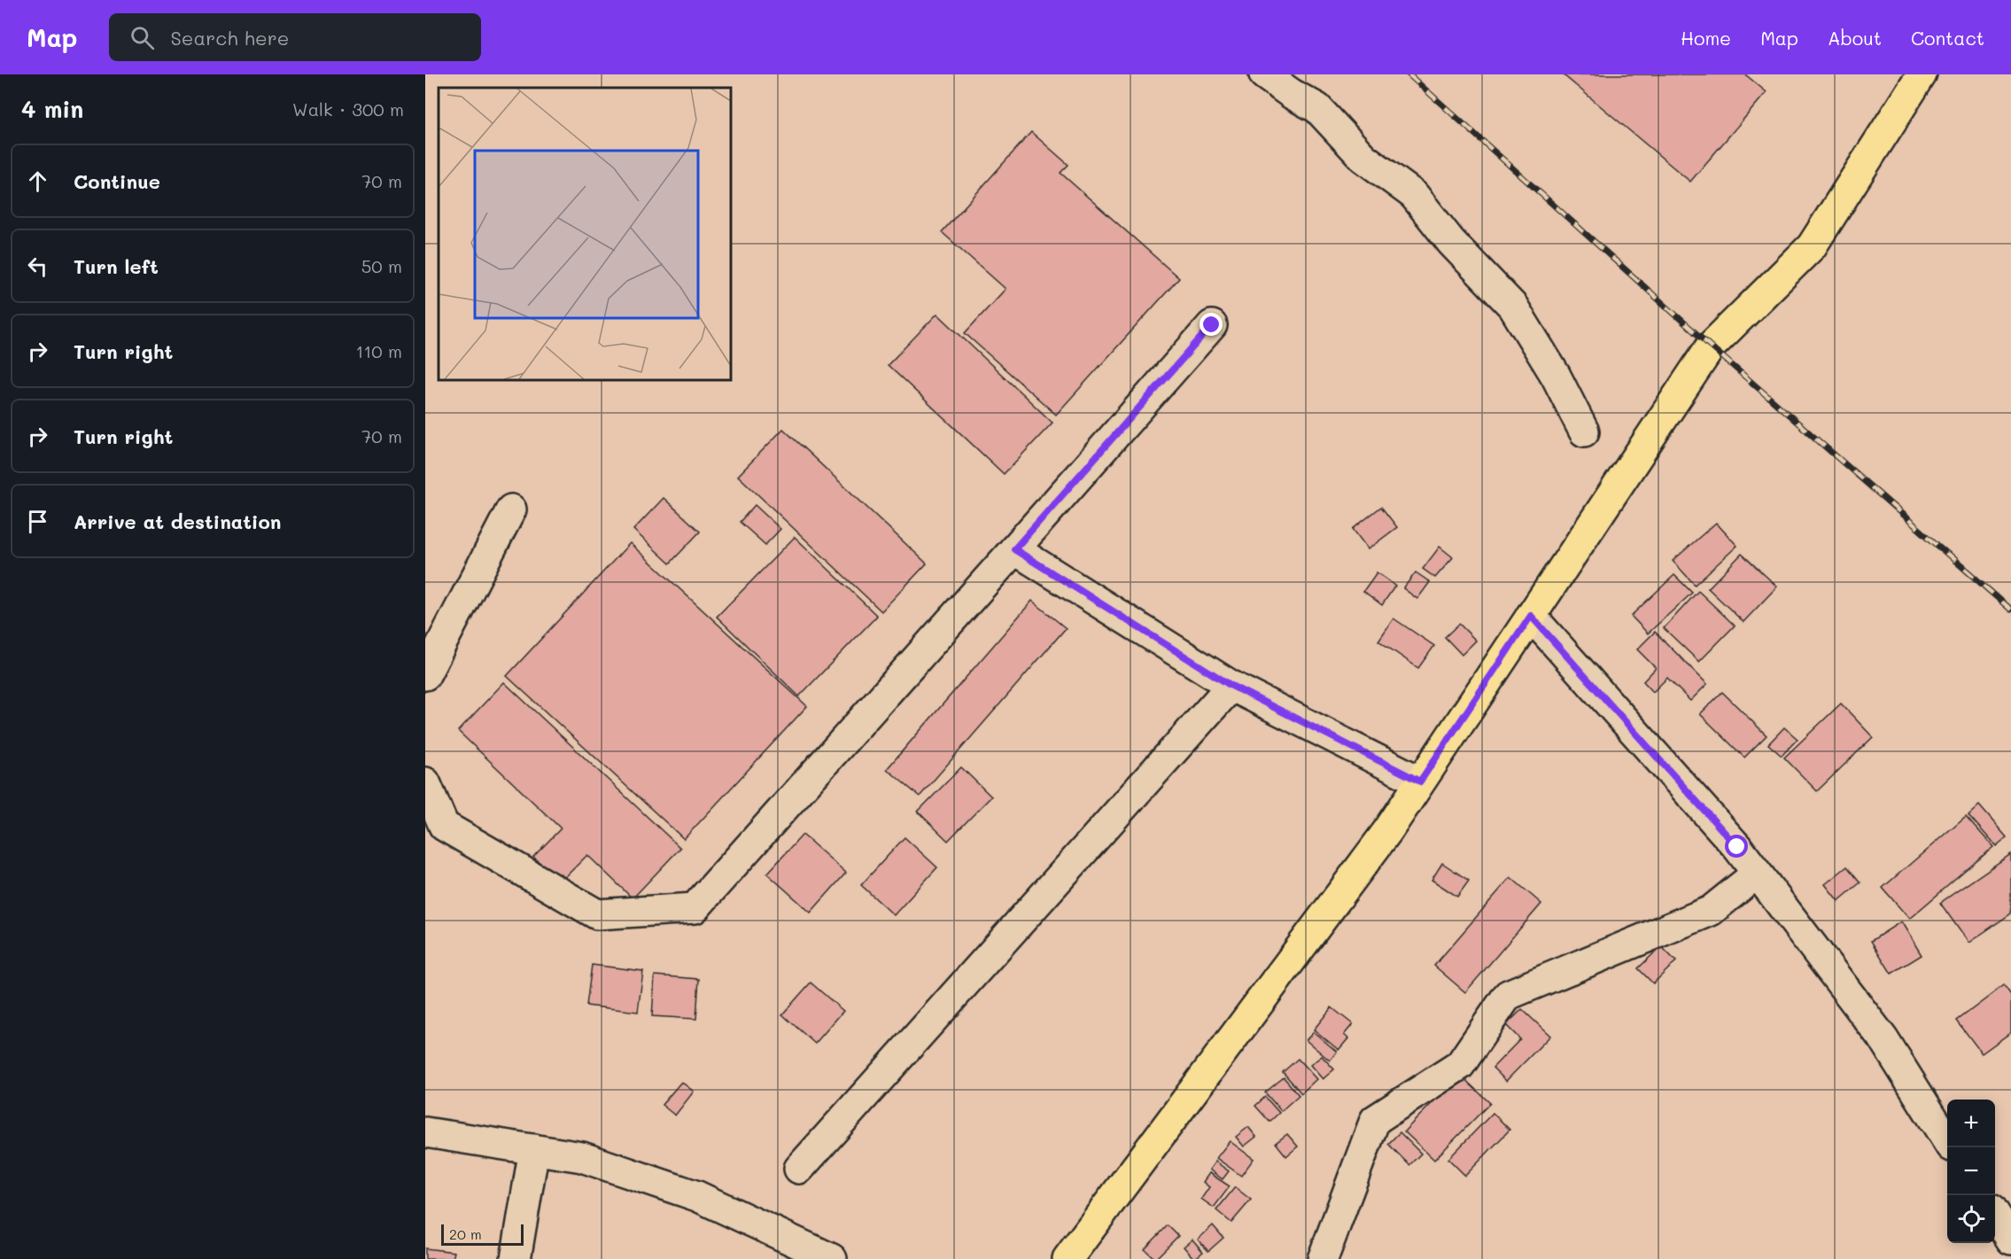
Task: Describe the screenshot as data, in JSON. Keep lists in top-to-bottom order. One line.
{"scale_bar":"20 m","page":{"header":"Map","search":"Search here","nav":["Home","Map","About","Contact"],"heading":["4 min","Walk · 300 m"],"list":[["Continue","70 m"],["Turn left","50 m"],["Turn right","110 m"],["Turn right","70 m"],"Arrive at destination"],"map_buttons":["+","−"],"scale":"20 m"}}
